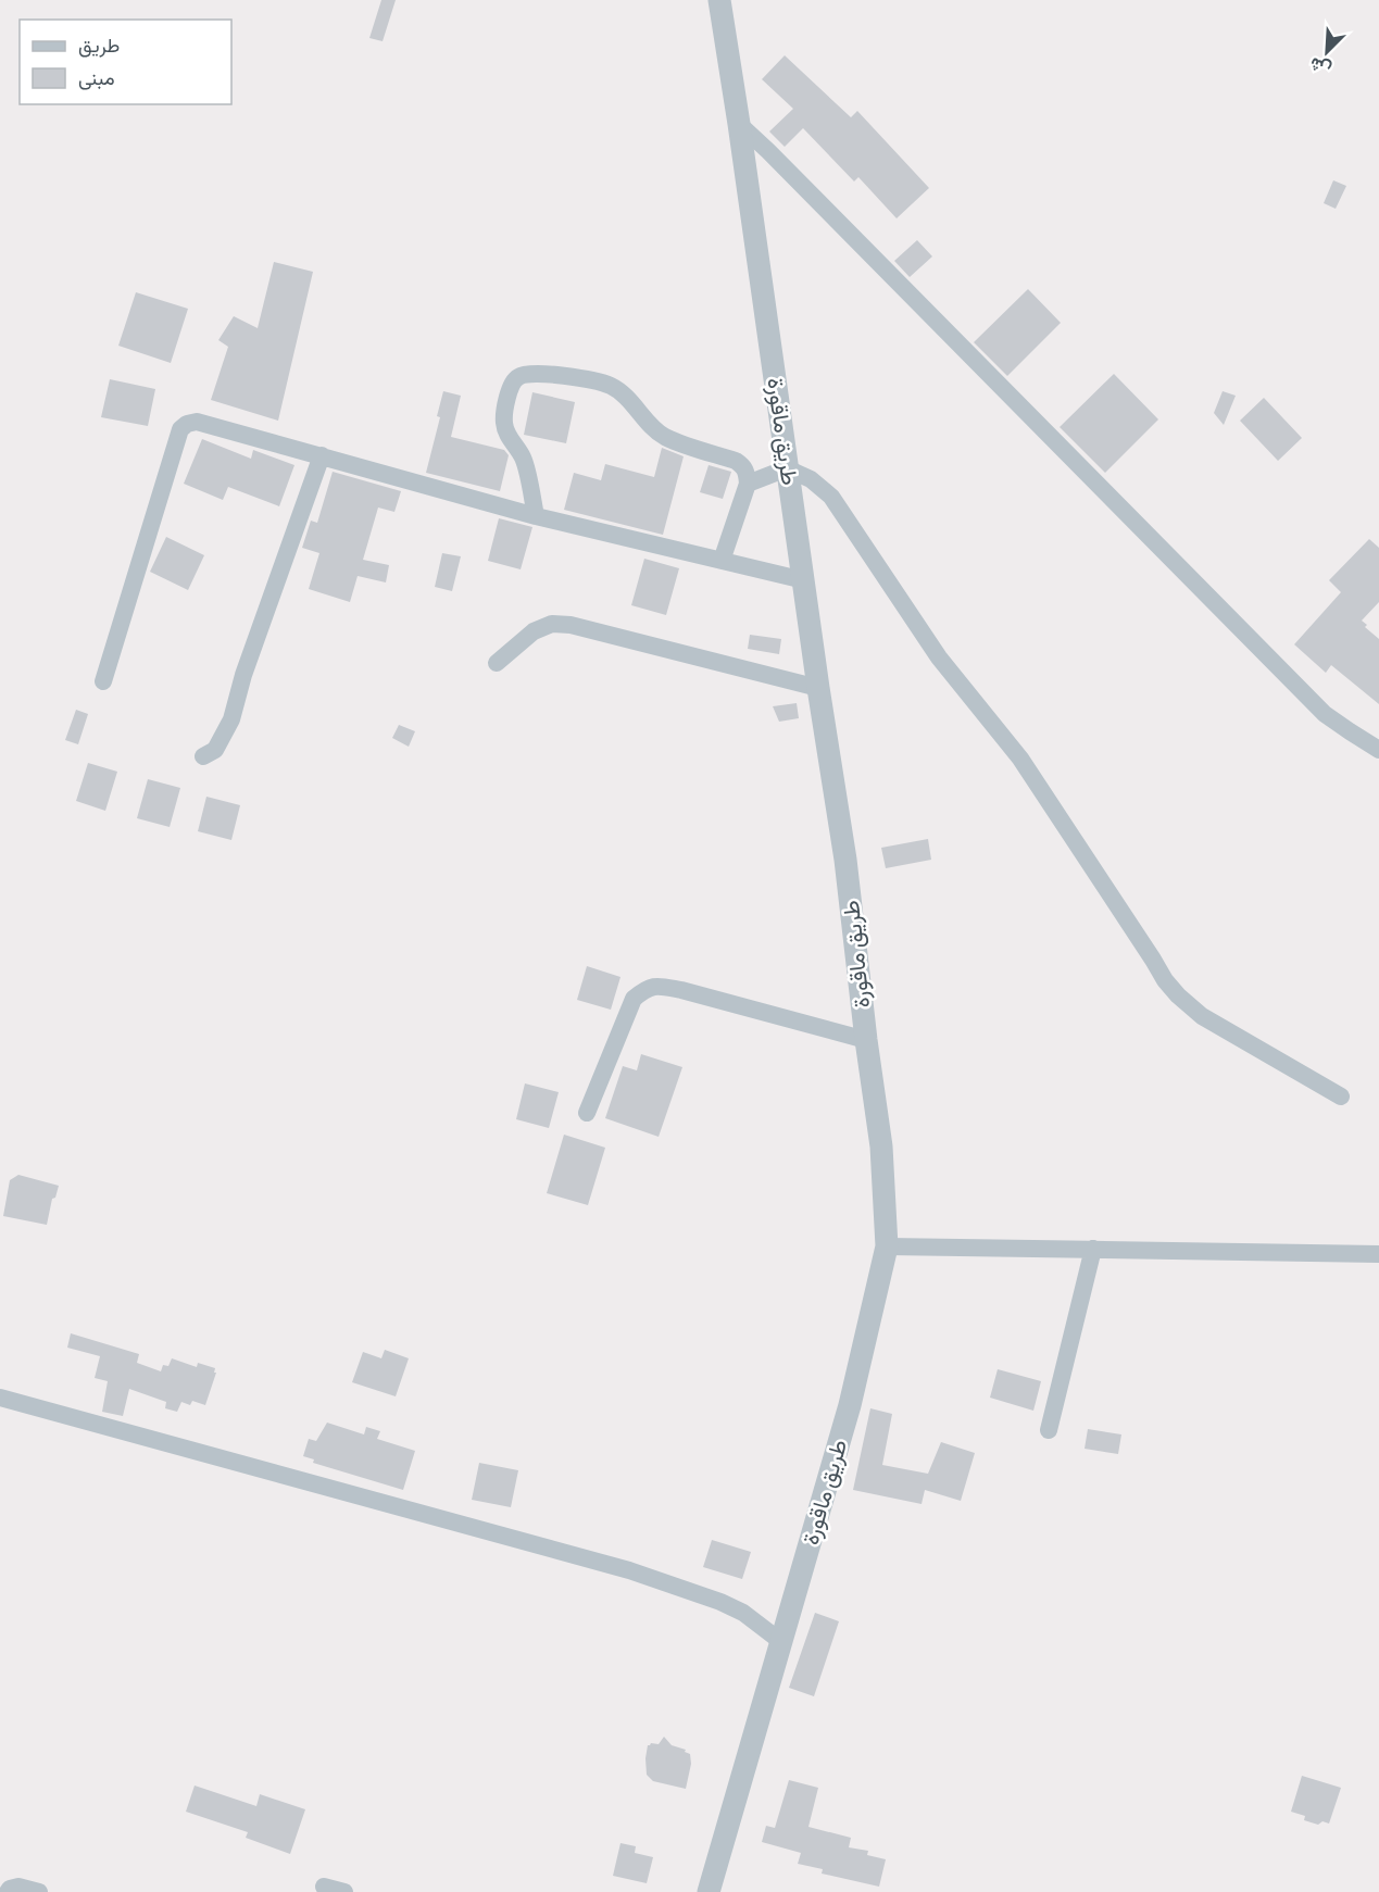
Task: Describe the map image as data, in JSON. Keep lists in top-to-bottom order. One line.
{"streets":{"street":["طريق ماقورة"]},"legend":["طريق","مبنى"],"north":"bottom left"}
